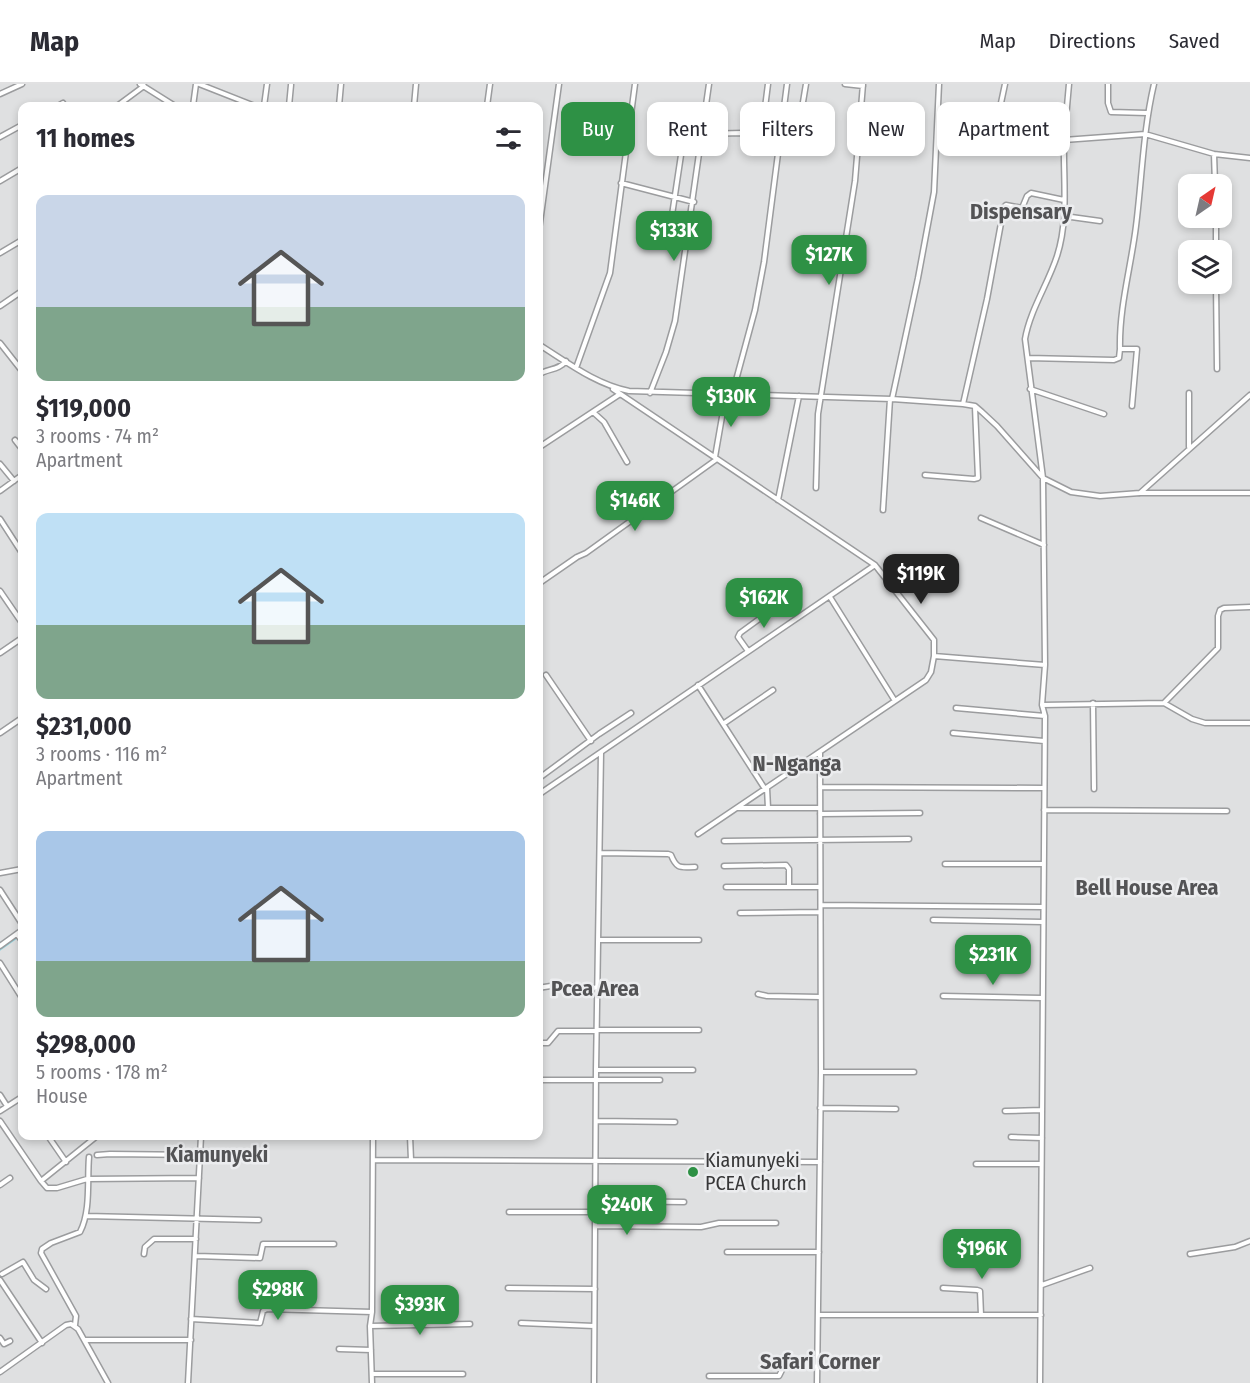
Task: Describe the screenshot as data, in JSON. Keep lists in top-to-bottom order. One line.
{"districts":["Dispensary","N-Nganga","Bell House Area","Pcea Area","Kiamunyeki","Safari Corner"],"places":["Kiamunyeki PCEA Church"],"north":"top right","page":{"header":"Map","nav":["Map","Directions","Saved"],"chip":["Buy","Rent","Filters","New","Apartment"],"heading":"11 homes","list":[{"name":"$119,000","note":"3 rooms · 74 m² · Apartment"},{"name":"$231,000","note":"3 rooms · 116 m² · Apartment"},{"name":"$298,000","note":"5 rooms · 178 m² · House"}],"price":["$133K","$127K","$130K","$146K","$119K","$162K","$231K","$240K","$196K","$298K","$393K"]}}
